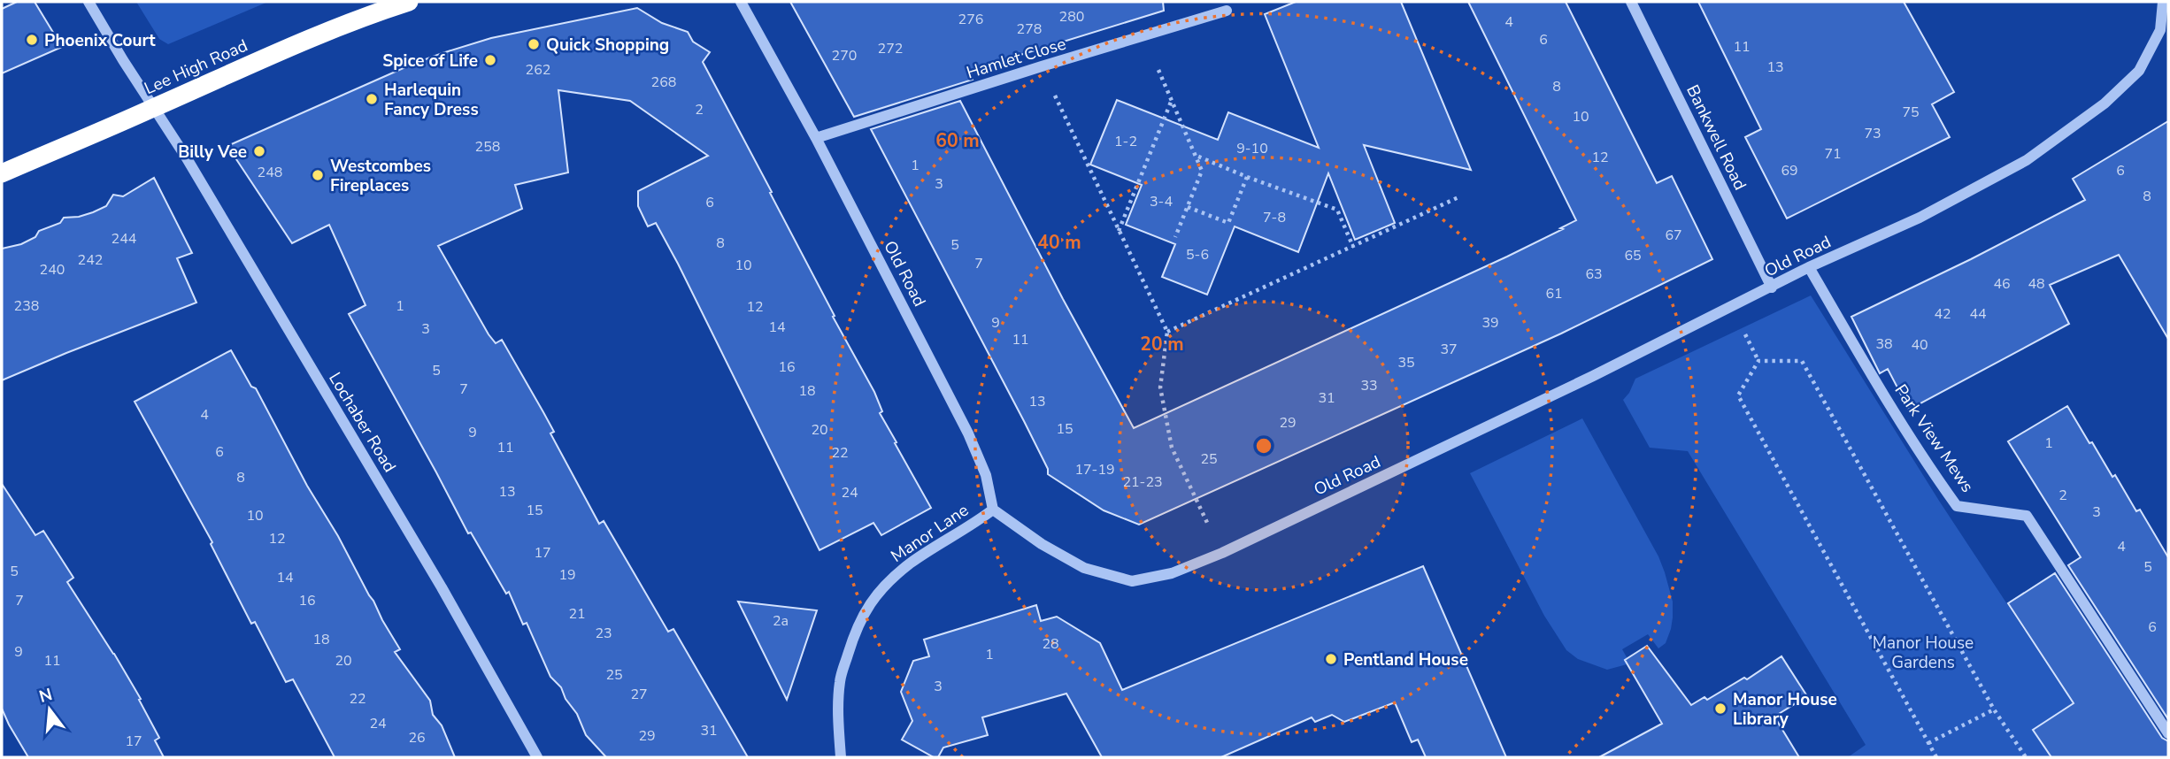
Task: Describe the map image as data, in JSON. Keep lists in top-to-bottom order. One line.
{"streets":{"highway":["Lee High Road"],"street":["Hamlet Close","Bankwell Road","Old Road","Lochaber Road","Park View Mews","Manor Lane"]},"crossings":[["Hamlet Close","Old Road"],["Lee High Road","Lochaber Road"],["Bankwell Road","Old Road"],["Old Road","Park View Mews"],["Old Road","Manor Lane"]],"parks":["Manor House Gardens"],"places":["Phoenix Court","Quick Shopping","Spice of Life","Harlequin Fancy Dress","Billy Vee","Westcombes Fireplaces","Pentland House","Manor House Library"],"house_numbers":["280","276","4","278","6","11","272","270","13","262","268","8","2","75","10","73","1-2","258","9-10","71","12","1","69","6","248","3","8","3-4","6","7-8","67","244","8","5","5-6","65","242","7","10","240","63","46","48","61","238","1","12","42","44","9","39","14","3","11","38","40","37","35","16","5","33","7","18","31","13","4","29","15","20","9","1","11","6","22","25","17-19","8","21-23","13","24","2","15","3","10","12","4","17","5","5","19","14","7","16","21","2a","6","23","18","28","9","1","11","20","25","3","27","22","24","31","29","26","17"],"north":"top","rings":["60 m","40 m","20 m"]}
